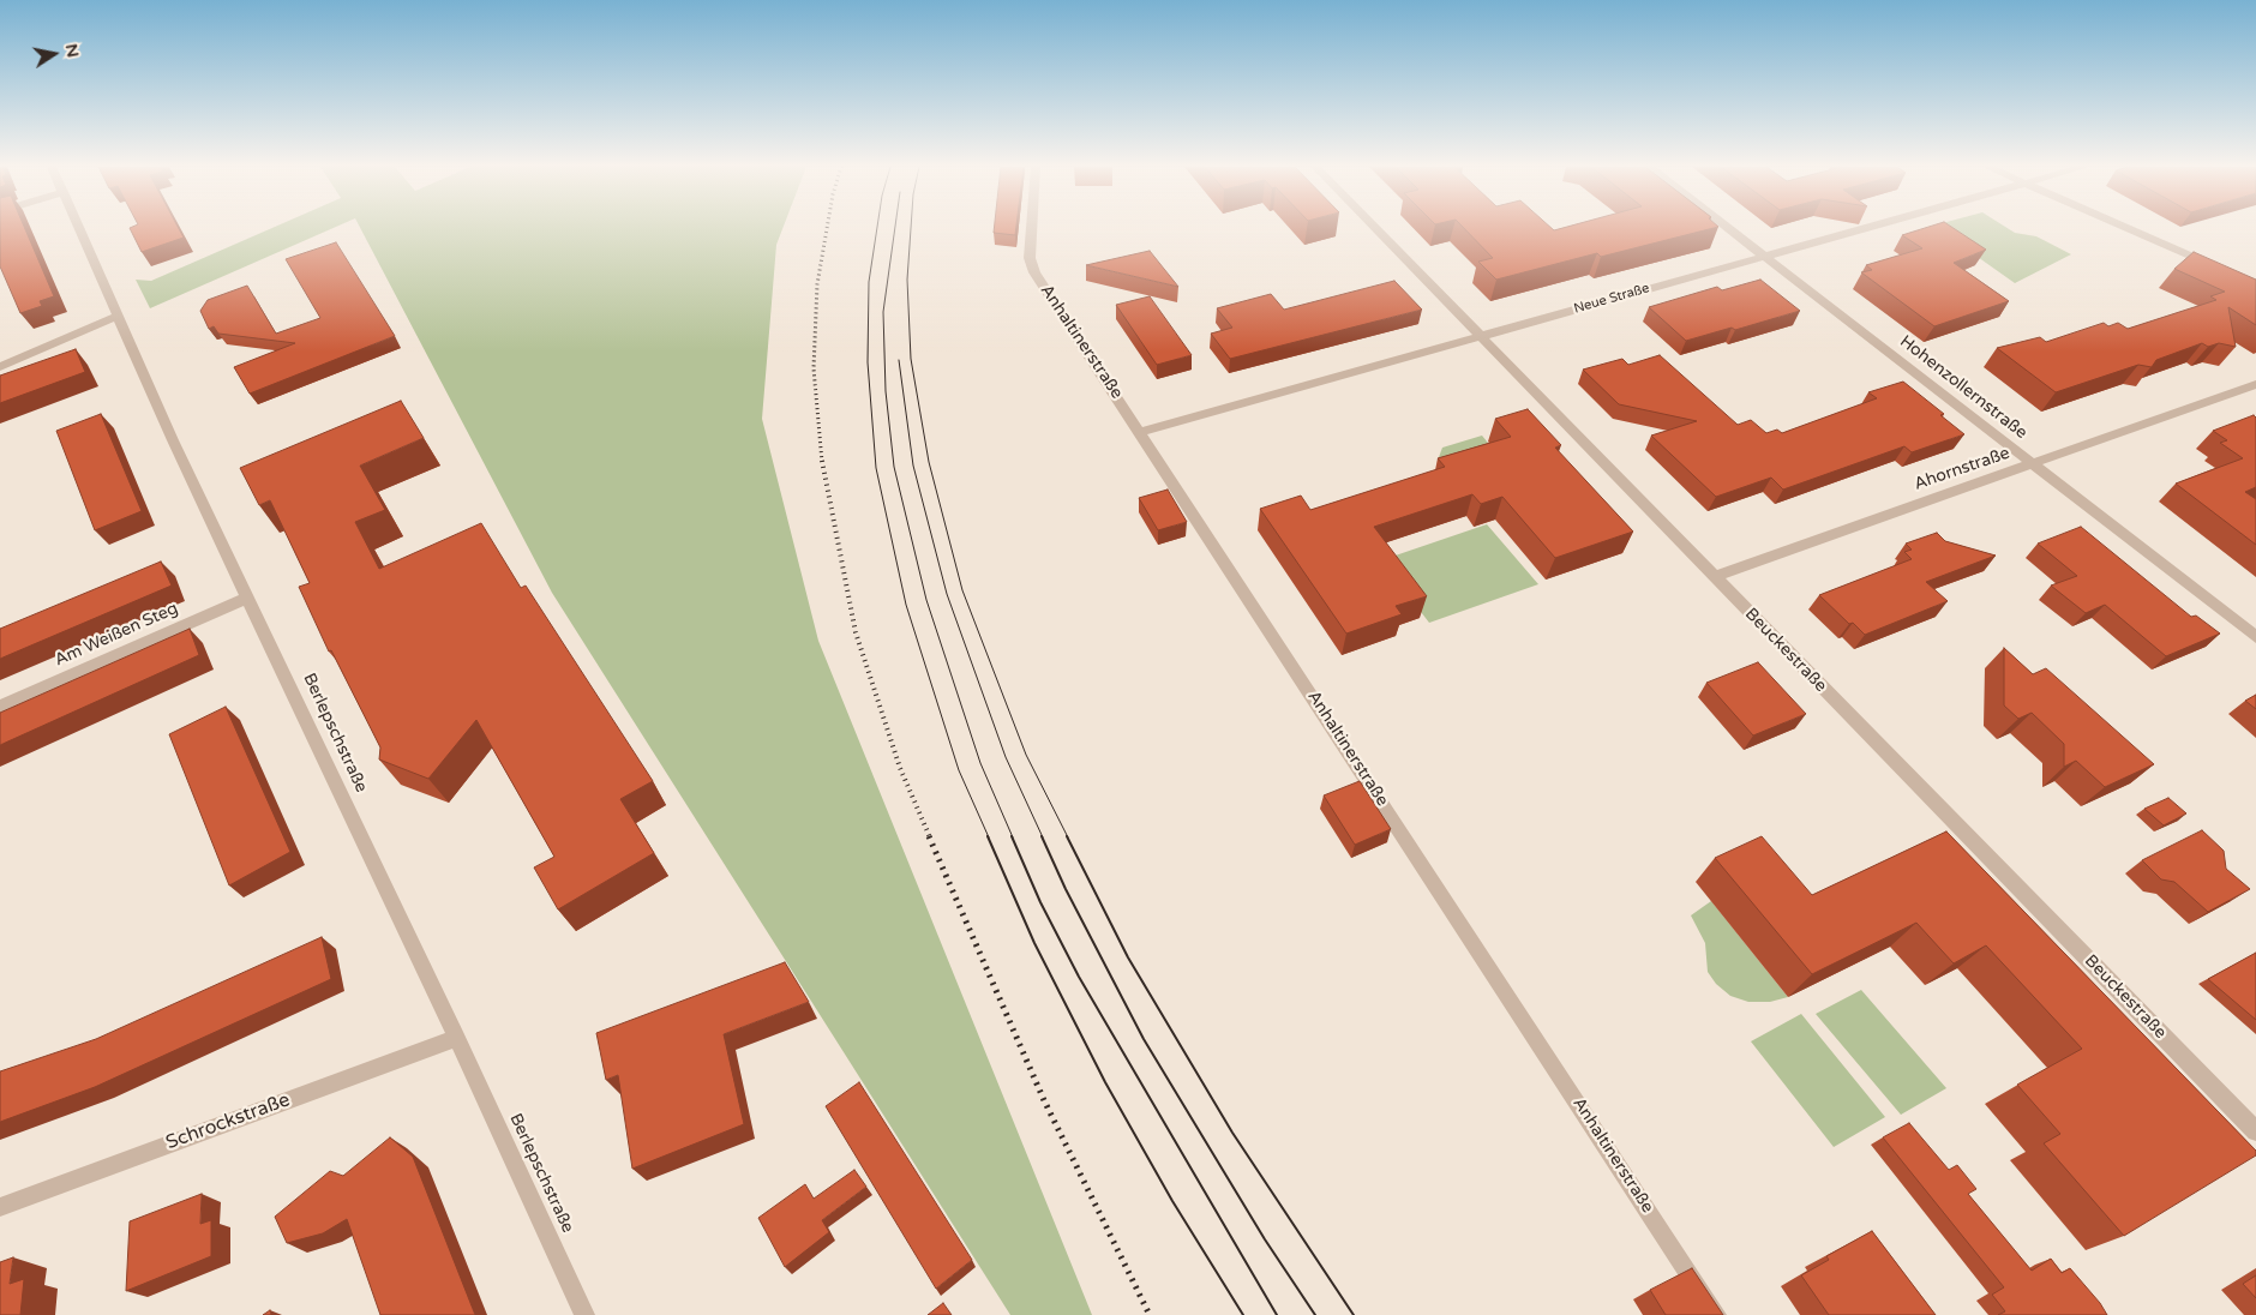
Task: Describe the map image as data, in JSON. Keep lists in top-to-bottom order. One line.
{"streets":{"street":["Neue Straße","Anhaltinerstraße","Hohenzollernstraße","Ahornstraße","Am Weißen Steg","Beuckestraße","Berlepschstraße","Schrockstraße"]},"crossings":[["Neue Straße","Anhaltinerstraße"],["Neue Straße","Hohenzollernstraße"],["Neue Straße","Beuckestraße"],["Hohenzollernstraße","Ahornstraße"],["Ahornstraße","Beuckestraße"],["Am Weißen Steg","Berlepschstraße"],["Berlepschstraße","Schrockstraße"]],"north":"right"}
